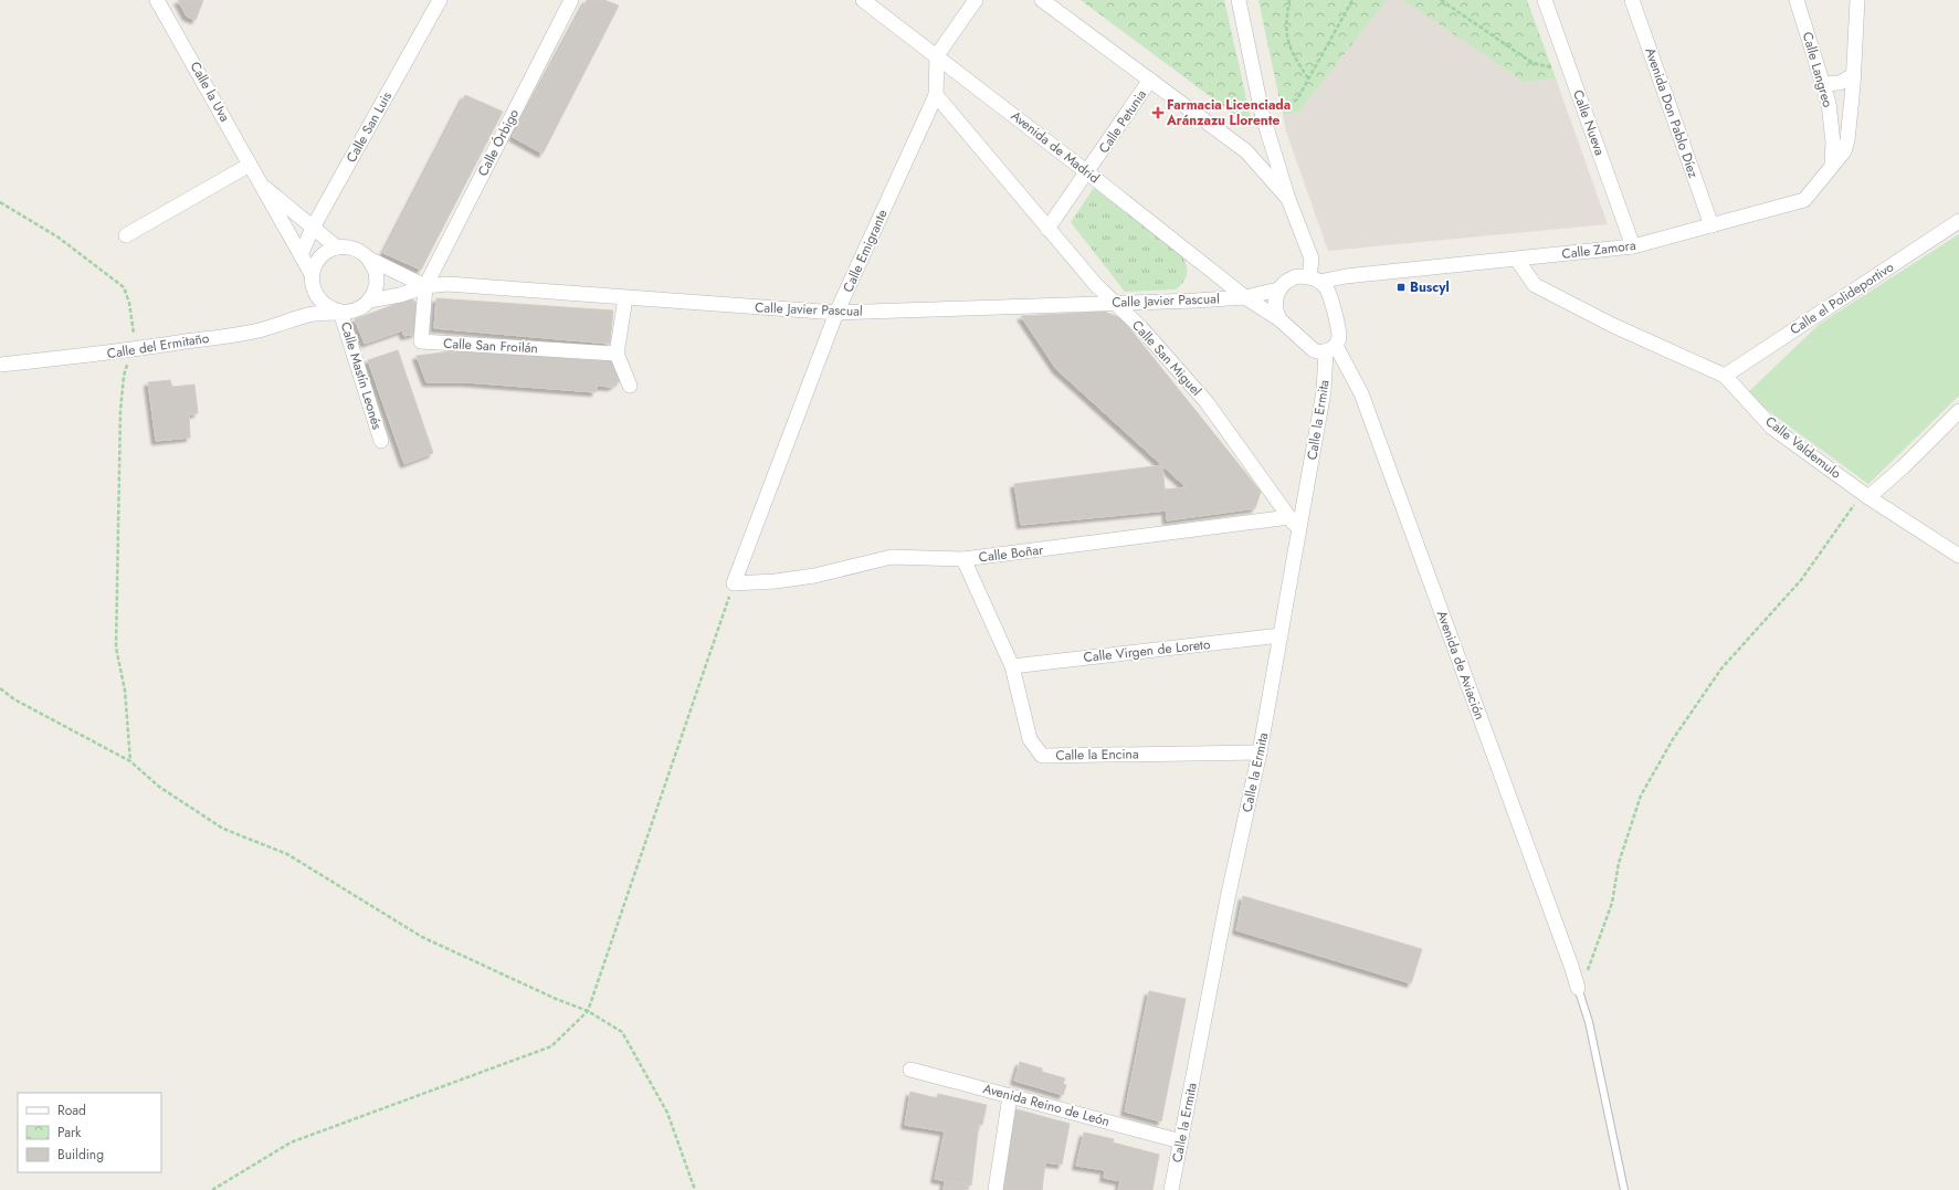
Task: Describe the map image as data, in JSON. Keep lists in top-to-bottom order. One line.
{"streets":{"street":["Calle Langreo","Calle la Uva","Avenida Don Pablo Díez","Calle Petunia","Calle Nueva","Calle San Luis","Calle Órbigo","Avenida de Madrid","Calle Zamora","Calle Emigrante","Calle el Polideportivo","Calle Javier Pascual","Calle del Ermitaño","Calle San Froilán","Calle San Miguel","Calle Mastín Leonés","Calle la Ermita","Calle Valdemulo","Calle Boñar","Calle Virgen de Loreto","Avenida de Aviación","Calle la Encina","Avenida Reino de León"]},"crossings":[["Calle Langreo","Calle Zamora"],["Calle la Uva","Calle San Luis"],["Calle la Uva","Calle Javier Pascual"],["Calle la Uva","Calle del Ermitaño"],["Calle la Uva","Calle Mastín Leonés"],["Avenida Don Pablo Díez","Calle Zamora"],["Calle Petunia","Avenida de Madrid"],["Calle Petunia","Calle San Miguel"],["Calle Nueva","Calle Zamora"],["Calle Órbigo","Calle Javier Pascual"],["Calle Órbigo","Calle San Froilán"],["Avenida de Madrid","Calle Emigrante"],["Avenida de Madrid","Calle Javier Pascual"],["Calle Zamora","Calle Javier Pascual"],["Calle Zamora","Calle la Ermita"],["Calle Zamora","Calle Valdemulo"],["Calle Zamora","Avenida de Aviación"],["Calle Emigrante","Calle Javier Pascual"],["Calle Emigrante","Calle San Miguel"],["Calle Emigrante","Calle Boñar"],["Calle el Polideportivo","Calle Valdemulo"],["Calle Javier Pascual","Calle del Ermitaño"],["Calle Javier Pascual","Calle San Froilán"],["Calle Javier Pascual","Calle San Miguel"],["Calle Javier Pascual","Calle Mastín Leonés"],["Calle Javier Pascual","Calle la Ermita"],["Calle Javier Pascual","Avenida de Aviación"],["Calle del Ermitaño","Calle Mastín Leonés"],["Calle San Miguel","Calle la Ermita"],["Calle San Miguel","Calle Boñar"],["Calle la Ermita","Calle Virgen de Loreto"],["Calle la Ermita","Avenida de Aviación"],["Calle la Ermita","Calle la Encina"],["Calle la Ermita","Avenida Reino de León"],["Calle Boñar","Calle la Encina"],["Calle Virgen de Loreto","Calle la Encina"]],"places":{"health":["Farmacia Licenciada Aránzazu Llorente"],"transit":["Buscyl"]},"legend":["Road","Park","Building"]}
